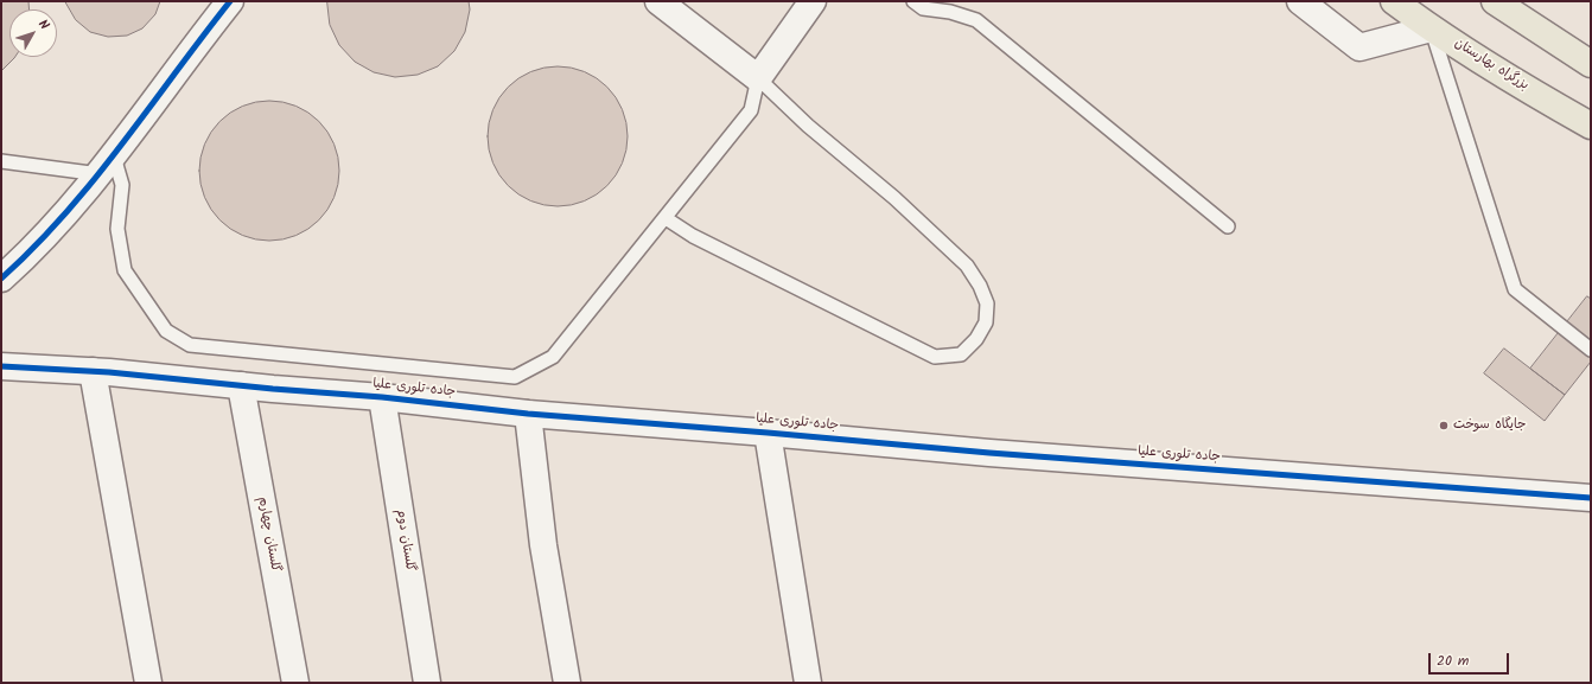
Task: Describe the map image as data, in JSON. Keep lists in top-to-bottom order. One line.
{"streets":{"highway":["بزرگراه بهارستان"],"street":["جاده تلوری علیا","گلستان چهارم","گلستان دوم"]},"crossings":[["جاده تلوری علیا","گلستان چهارم"],["جاده تلوری علیا","گلستان دوم"]],"places":["جایگاه سوخت"],"scale_bar":"20 m","north":"top right"}
